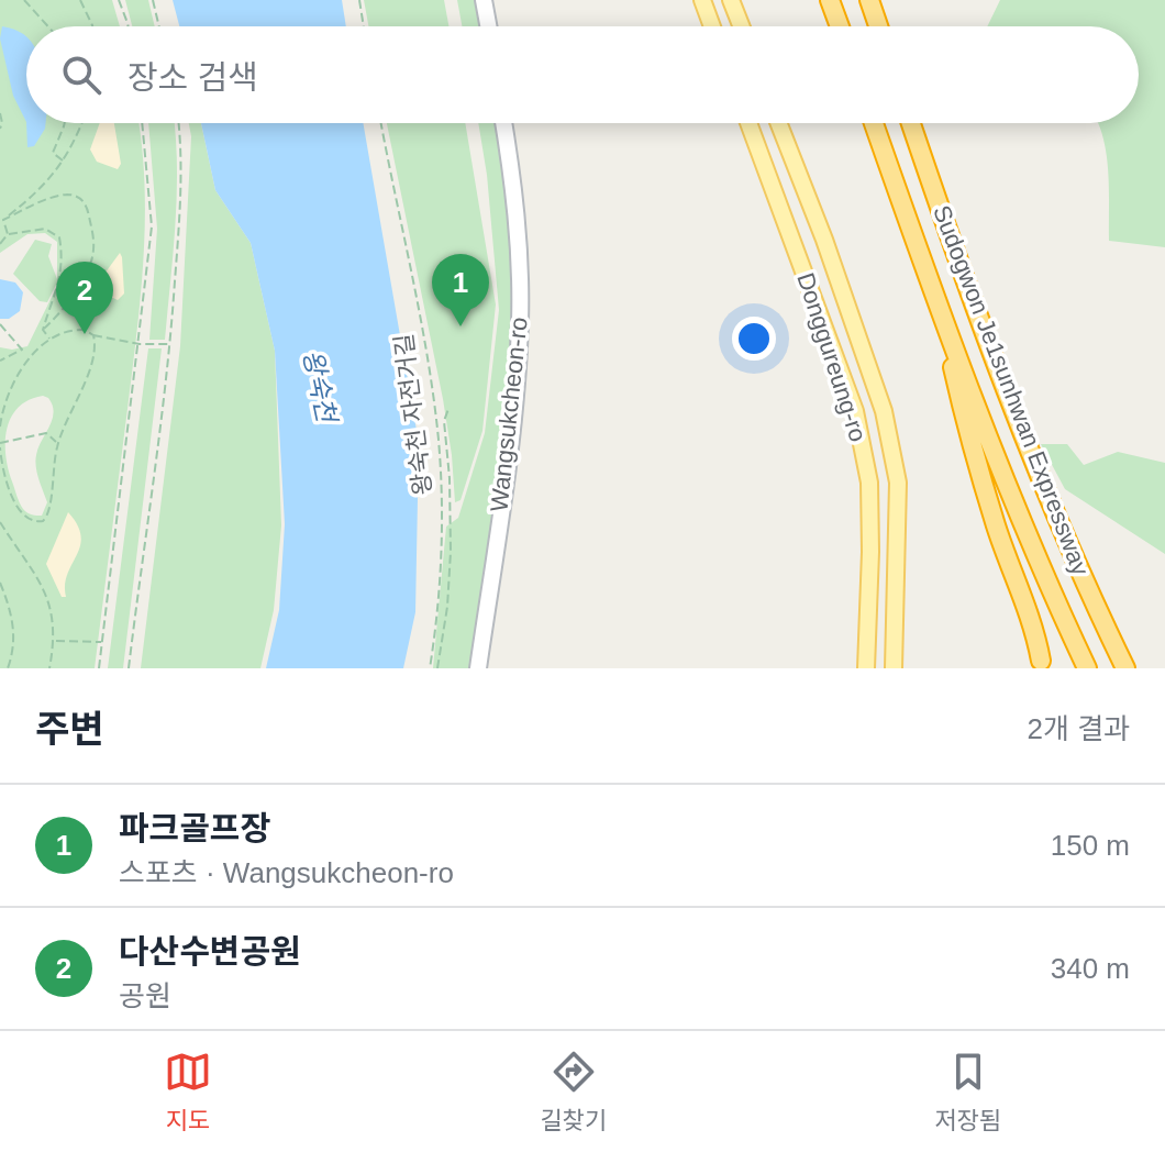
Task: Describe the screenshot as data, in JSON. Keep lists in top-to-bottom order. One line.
{"streets":{"highway":["Sudogwon Je1sunhwan Expressway"],"main road":["Donggureung-ro"],"street":["Wangsukcheon-ro"],"path":["왕숙천 자전거길"]},"water":["왕숙천"],"page":{"search":"장소 검색","pins":["1","2"],"heading":["주변","2개 결과"],"list":[{"mark":"1","name":"파크골프장","note":"스포츠 · Wangsukcheon-ro","value":"150 m"},{"mark":"2","name":"다산수변공원","note":"공원","value":"340 m"}],"nav":["지도","길찾기","저장됨"]}}
